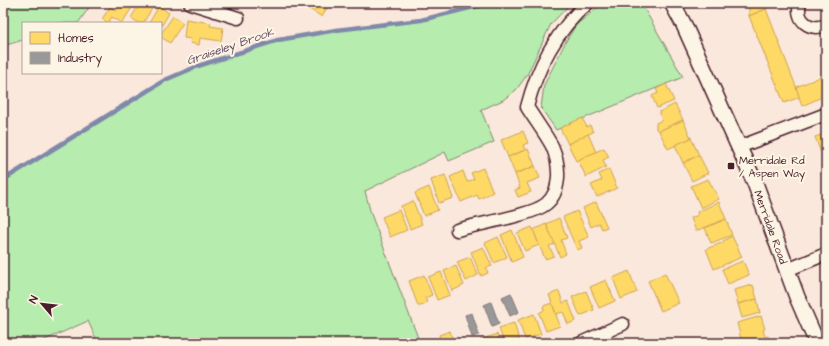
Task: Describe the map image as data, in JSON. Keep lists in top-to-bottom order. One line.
{"streets":{"street":["Merridale Road"]},"water":["Graiseley Brook"],"places":{"transit":["Merridale Rd / Aspen Way"]},"legend":["Homes","Industry"],"north":"top left"}
